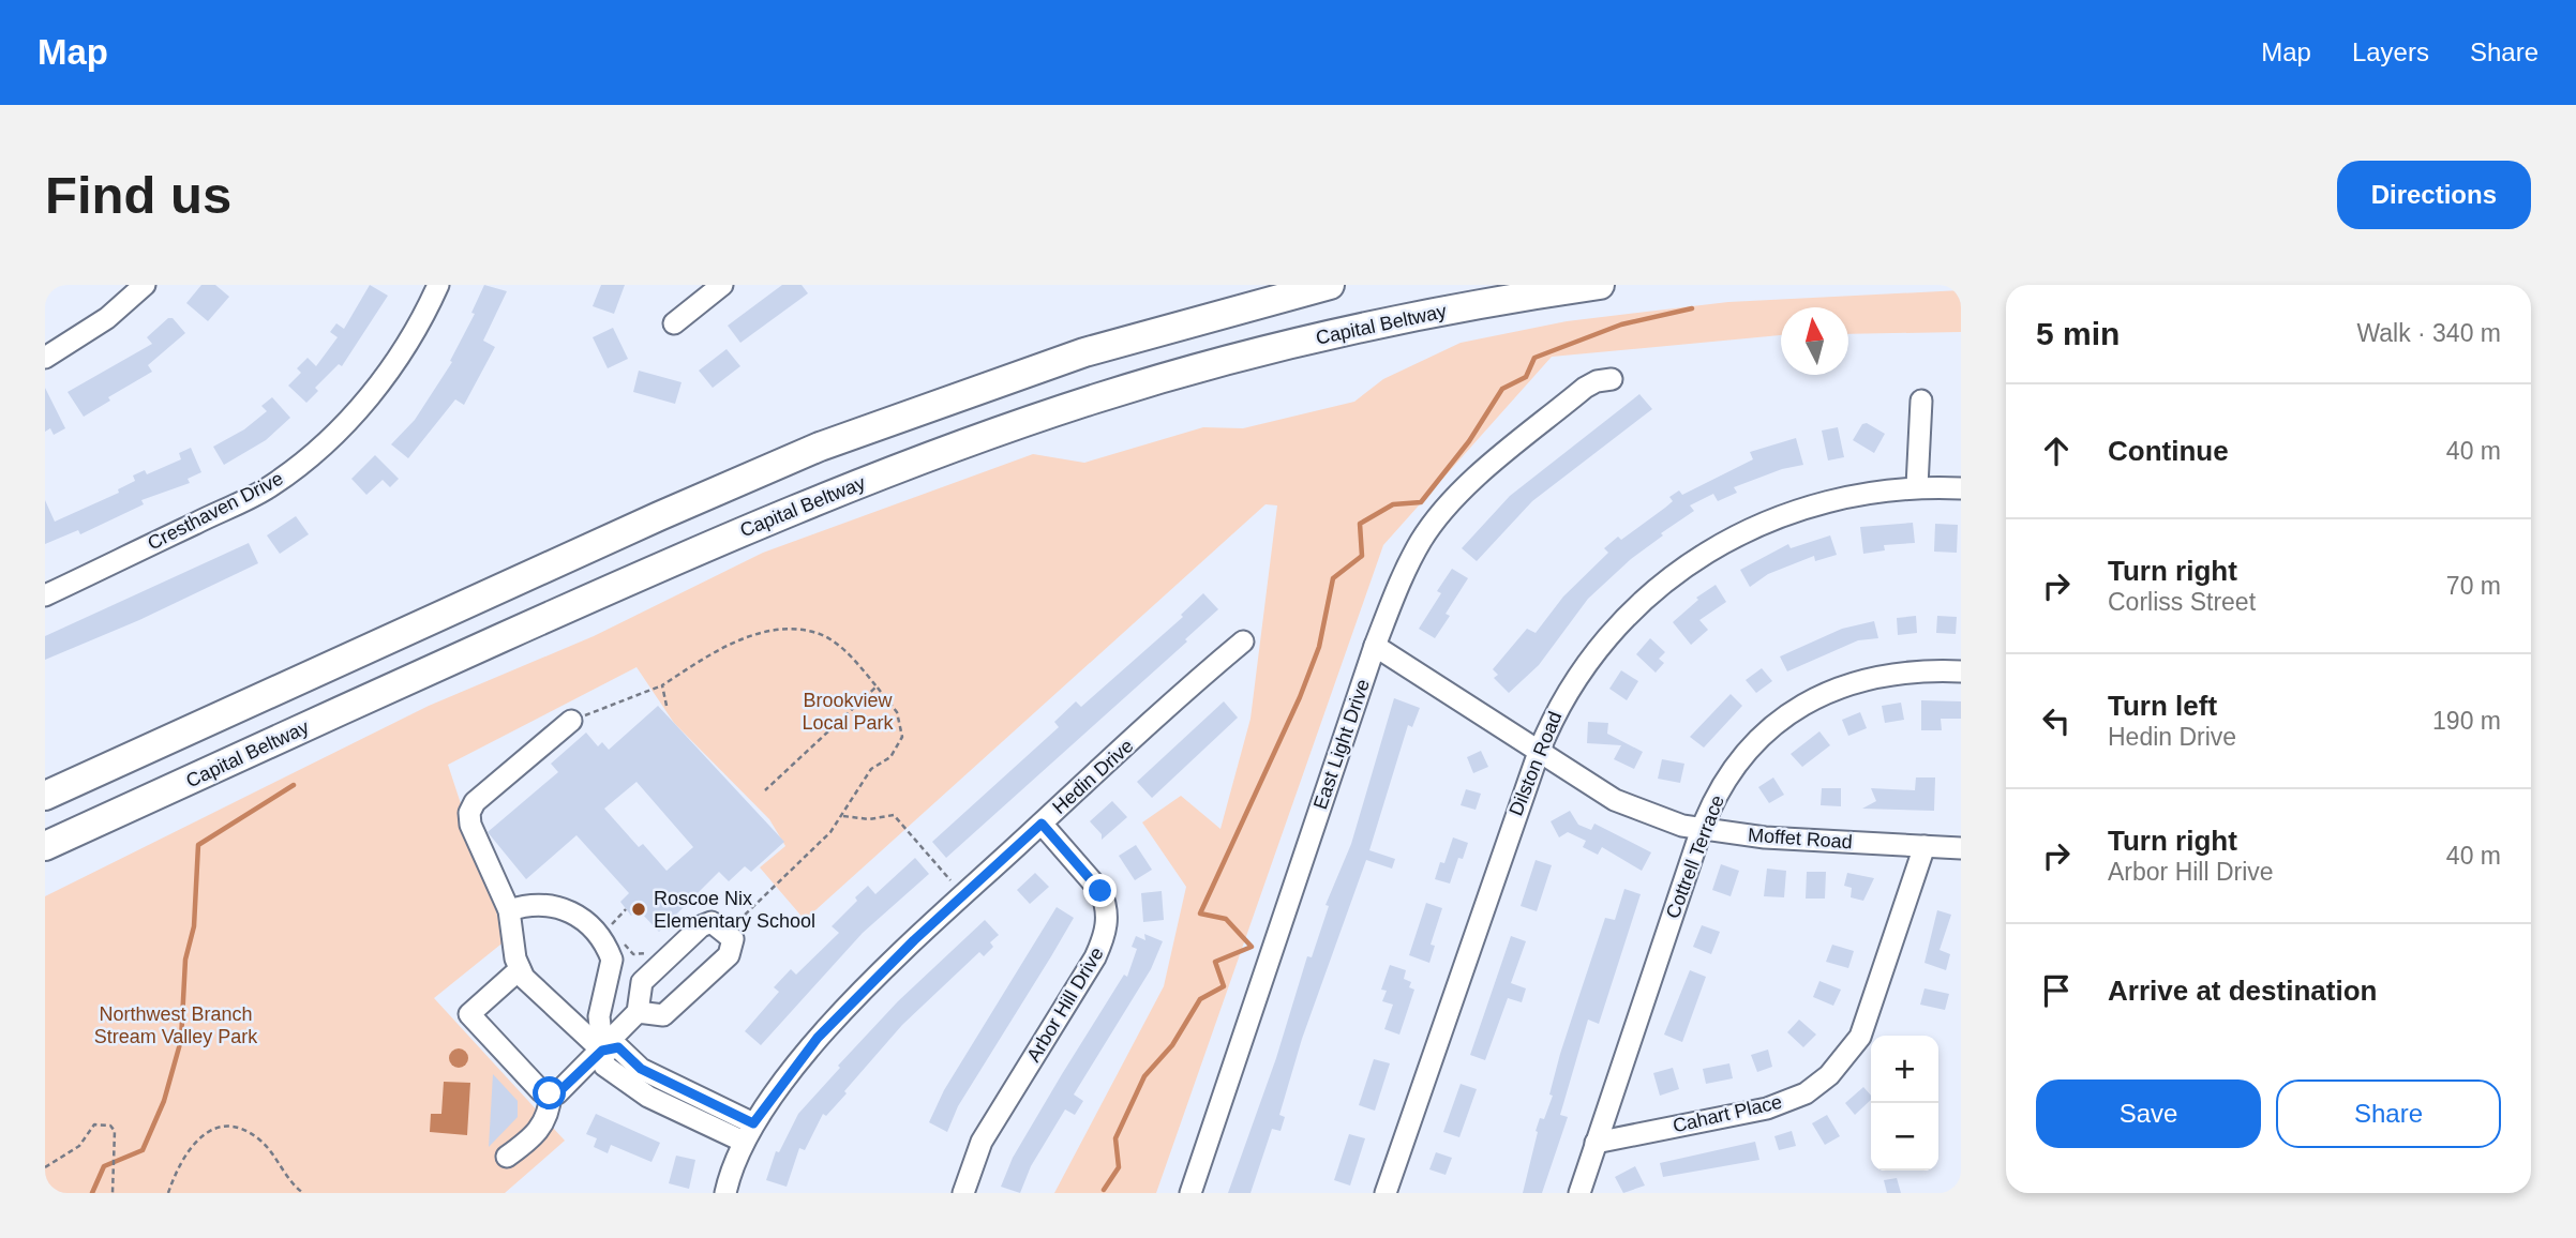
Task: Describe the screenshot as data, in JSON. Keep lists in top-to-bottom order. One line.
{"streets":{"highway":["Capital Beltway"],"street":["Cresthaven Drive","East Light Drive","Dilston Road","Hedin Drive","Moffet Road","Cottrell Terrace","Arbor Hill Drive","Cahart Place"]},"crossings":[["East Light Drive","Moffet Road"],["Dilston Road","Moffet Road"],["Hedin Drive","Arbor Hill Drive"],["Moffet Road","Cottrell Terrace"],["Moffet Road","Cahart Place"],["Cottrell Terrace","Cahart Place"]],"parks":["Brookview Local Park","Northwest Branch Stream Valley Park"],"places":["Roscoe Nix Elementary School"],"north":"top","page":{"header":"Map","nav":["Map","Layers","Share"],"buttons":["Directions",["Save","Share"]],"title":"Find us","heading":["5 min","Walk · 340 m"],"list":[["Continue","40 m"],["Turn right","Corliss Street","70 m"],["Turn left","Hedin Drive","190 m"],["Turn right","Arbor Hill Drive","40 m"],"Arrive at destination"],"map_buttons":["+","−"]}}
